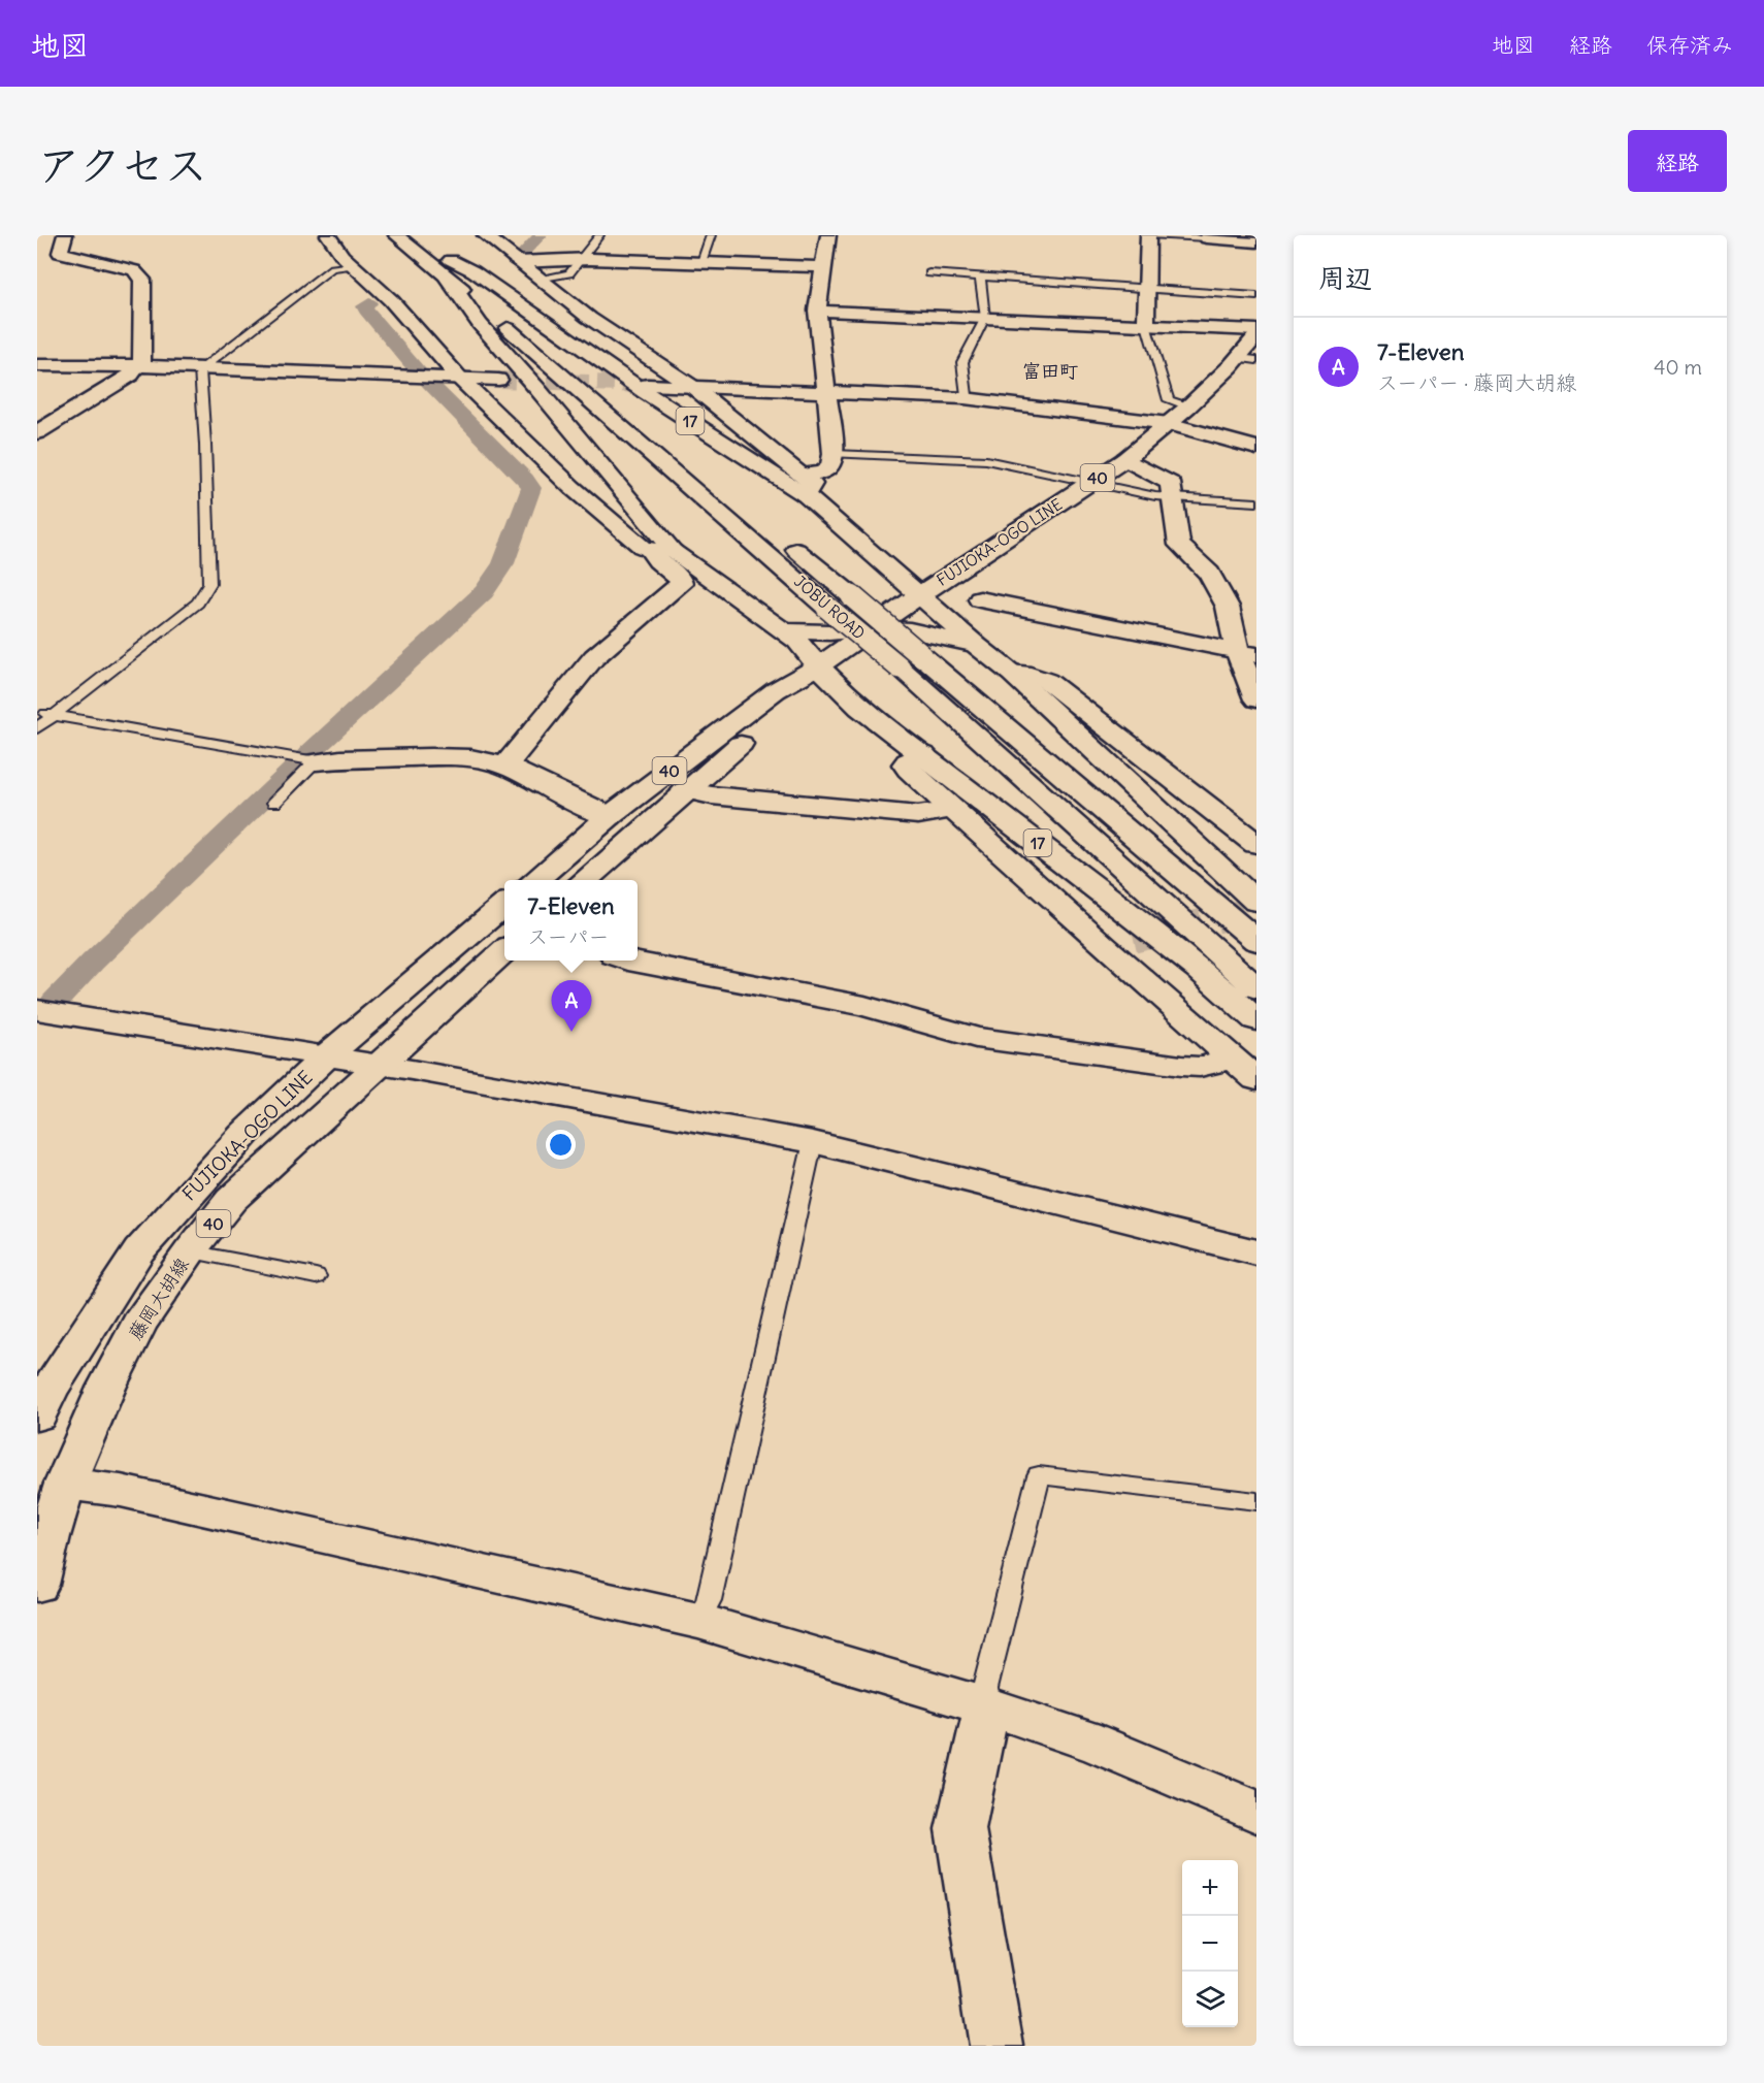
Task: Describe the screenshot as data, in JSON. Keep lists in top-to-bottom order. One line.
{"streets":{"main road":["17","40","FUJIOKA-OGO LINE","JOBU ROAD","藤岡大胡線"]},"crossings":[["17","FUJIOKA-OGO LINE"],["17","JOBU ROAD"],["40","FUJIOKA-OGO LINE"]],"districts":["富田町"],"page":{"header":"地図","nav":["地図","経路","保存済み"],"title":"アクセス","buttons":"経路","heading":"周辺","list":[{"mark":"A","name":"7-Eleven","note":"スーパー · 藤岡大胡線","value":"40 m"}],"popup":["7-Eleven","スーパー"],"pins":"A","map_buttons":["+","−"]}}
